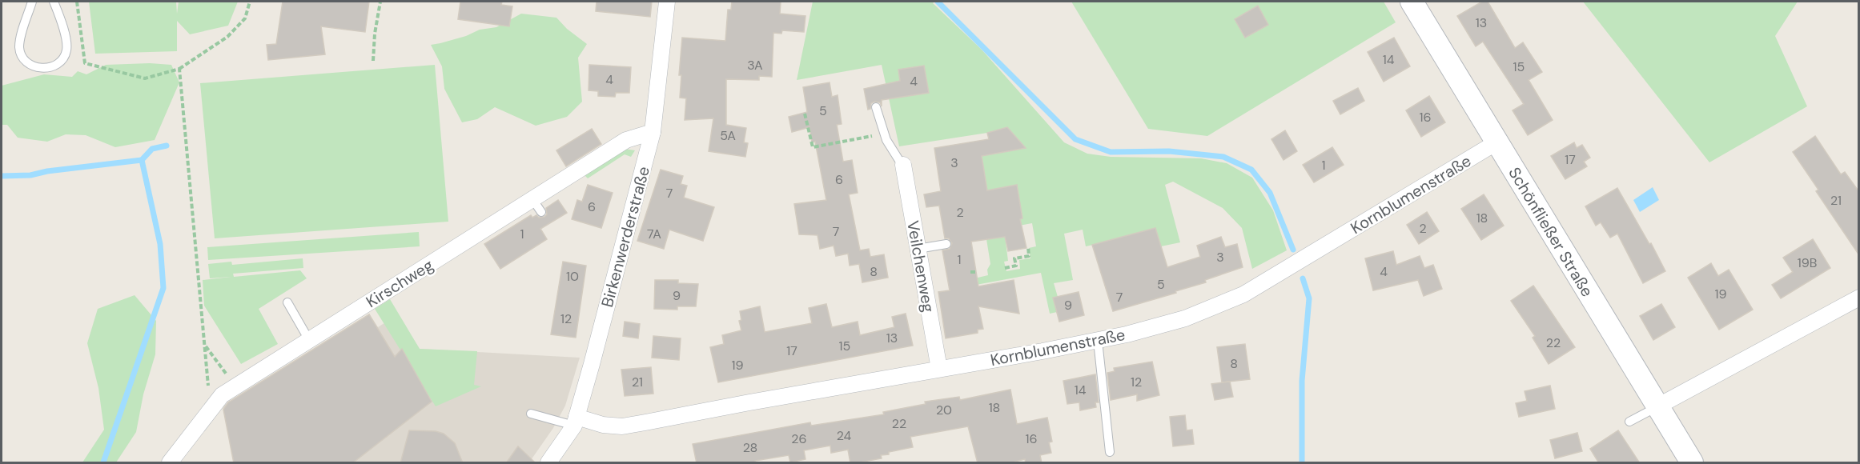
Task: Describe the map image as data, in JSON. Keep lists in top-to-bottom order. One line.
{"streets":{"main road":["Schönfließer Straße"],"street":["Kornblumenstraße","Birkenwerderstraße","Veilchenweg","Kirschweg"]},"crossings":[["Kornblumenstraße","Schönfließer Straße"],["Kornblumenstraße","Birkenwerderstraße"],["Kornblumenstraße","Veilchenweg"],["Birkenwerderstraße","Kirschweg"]],"house_numbers":["13","14","3A","15","4","4","5","16","5A","17","3","1","6","7","21","6","2","18","2","7","1","7A","3","1","19B","8","4","10","5","19","9","7","9","12","13","22","15","17","8","19","21","12","14","18","20","22","24","26","16","28"]}
